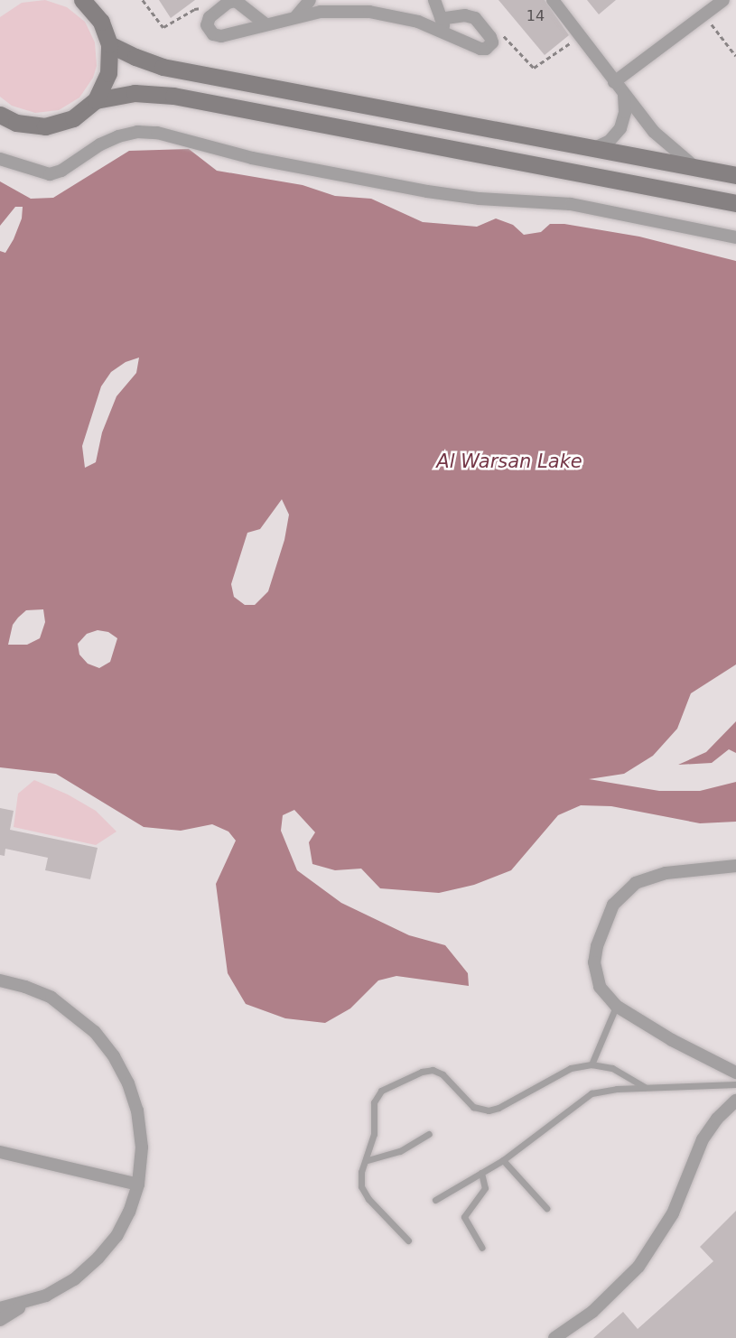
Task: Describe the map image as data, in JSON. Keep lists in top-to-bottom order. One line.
{"water":["Al Warsan Lake"],"house_numbers":["14"]}
